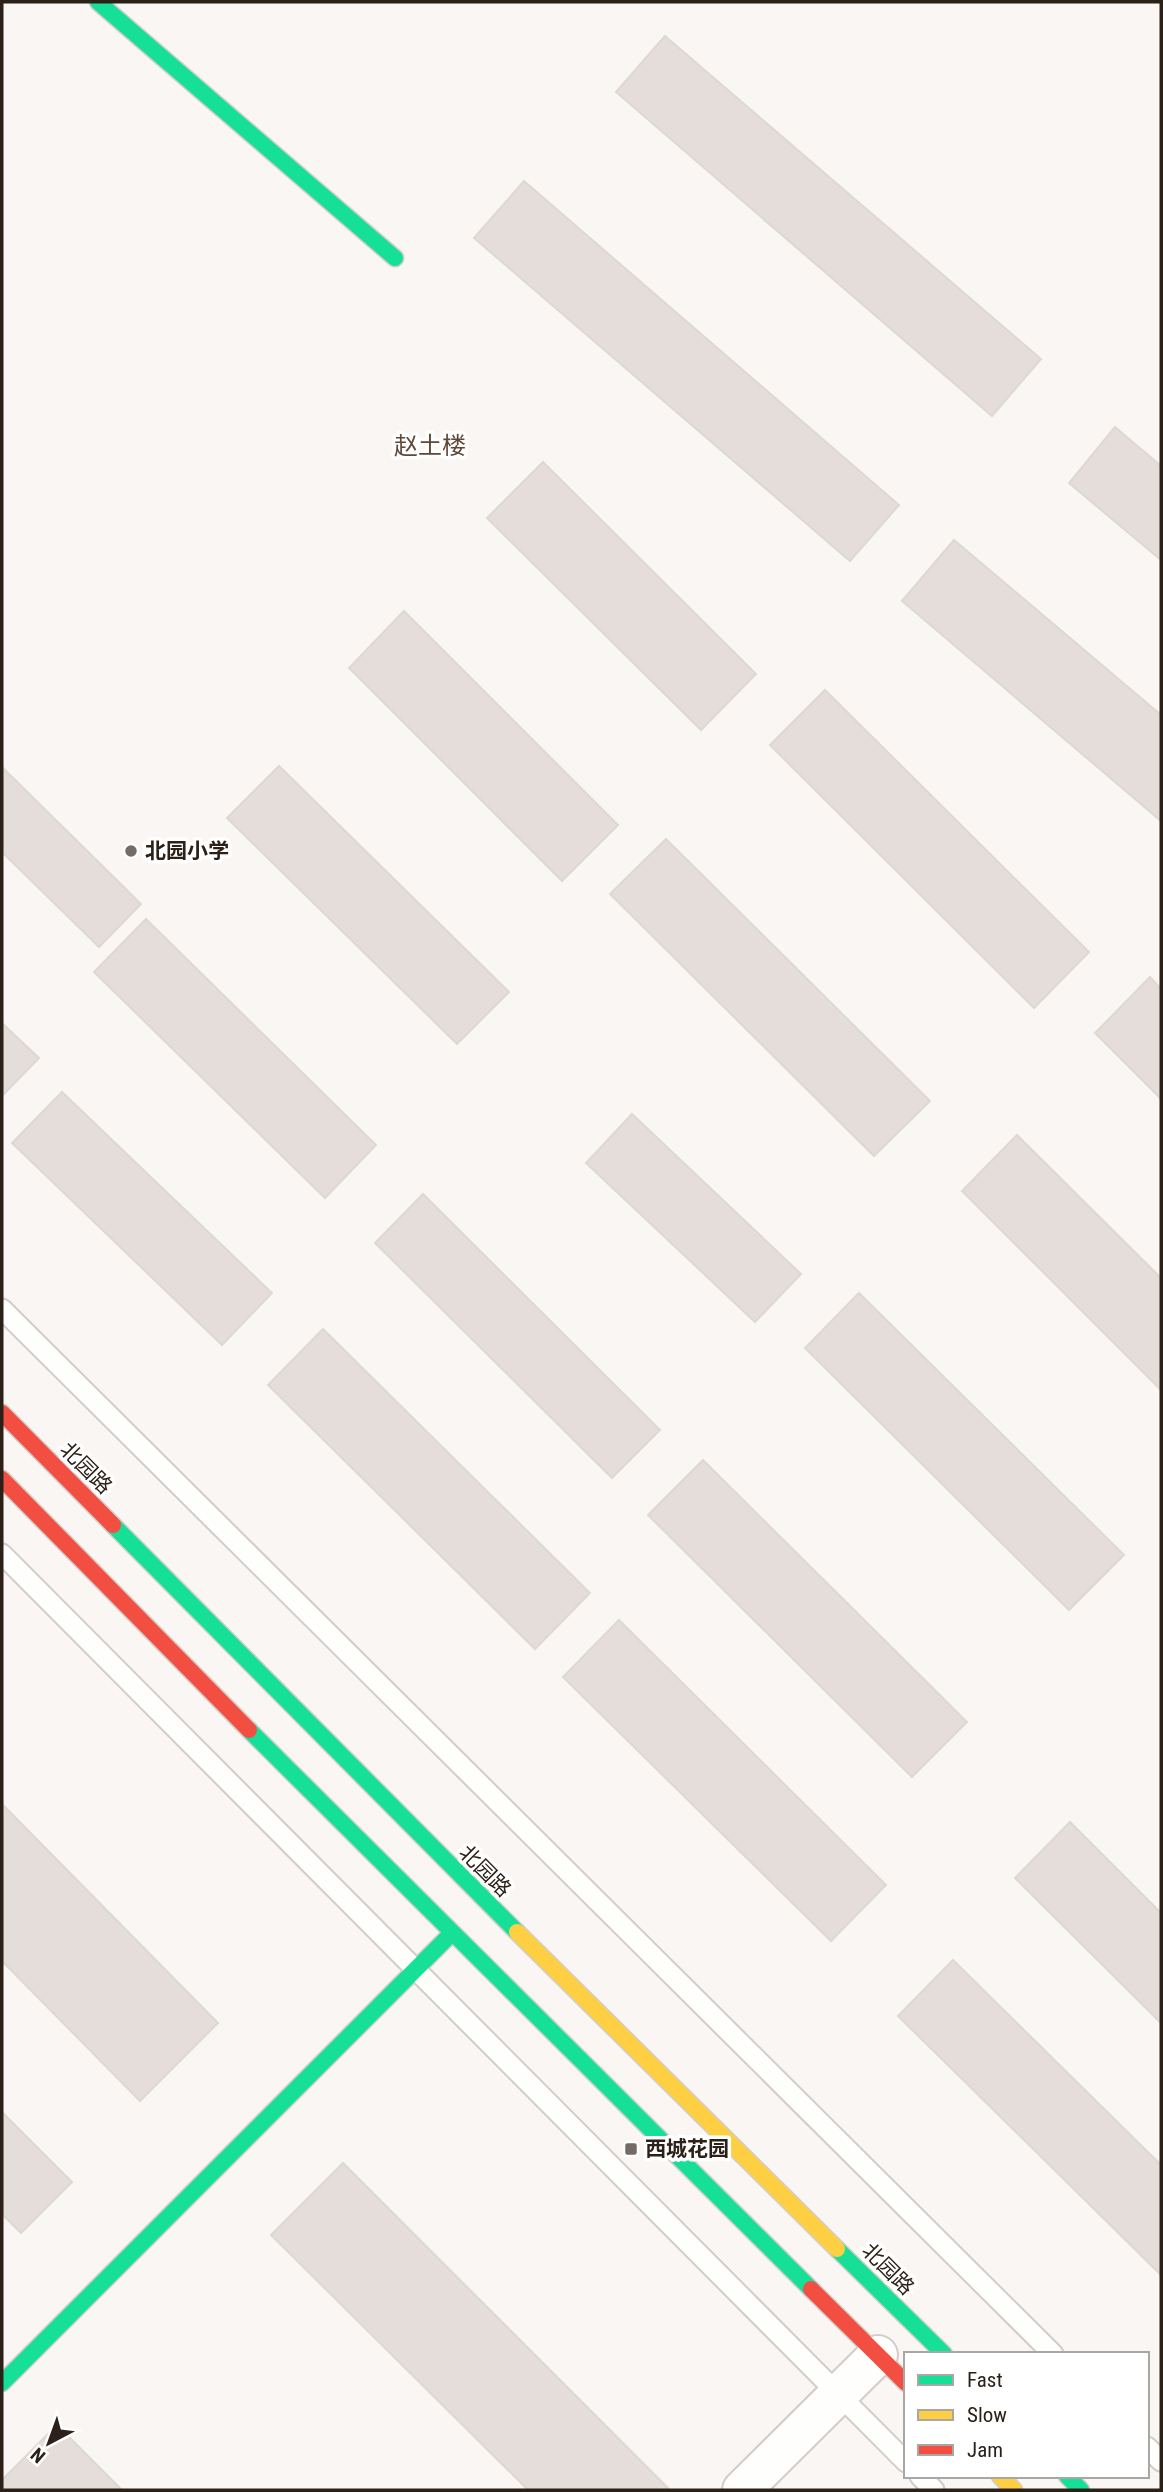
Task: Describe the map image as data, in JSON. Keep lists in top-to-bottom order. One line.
{"streets":{"main road":["北园路"]},"districts":["赵土楼"],"places":{"other":["北园小学"],"transit":["西城花园"]},"legend":["Fast","Slow","Jam"],"north":"bottom left"}
